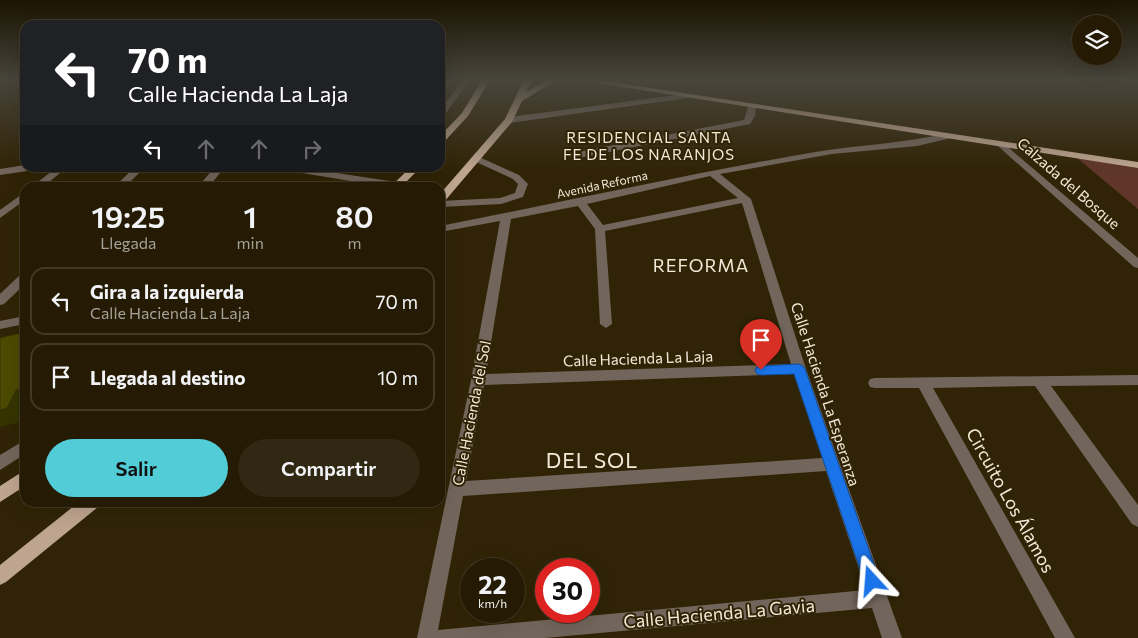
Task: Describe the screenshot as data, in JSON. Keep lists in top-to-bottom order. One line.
{"streets":{"street":["Calzada del Bosque","Avenida Reforma","Calle Hacienda La Laja","Calle Hacienda La Esperanza","Calle Hacienda del Sol","Circuito Los Álamos","Calle Hacienda La Gavia"]},"crossings":[["Avenida Reforma","Calle Hacienda del Sol"],["Calle Hacienda La Laja","Calle Hacienda La Esperanza"],["Calle Hacienda La Laja","Calle Hacienda del Sol"],["Calle Hacienda La Esperanza","Calle Hacienda La Gavia"]],"districts":["RESIDENCIAL SANTA FE DE LOS NARANJOS","REFORMA","DEL SOL"],"page":{"turn":["70 m","Calle Hacienda La Laja"],"eta":["19:25","Llegada","1","min","80","m"],"list":[{"name":"Gira a la izquierda","note":"Calle Hacienda La Laja","value":"70 m"},{"name":"Llegada al destino","value":"10 m"}],"buttons":["Salir","Compartir"],"speed":"22 km/h","limit":"30"}}
